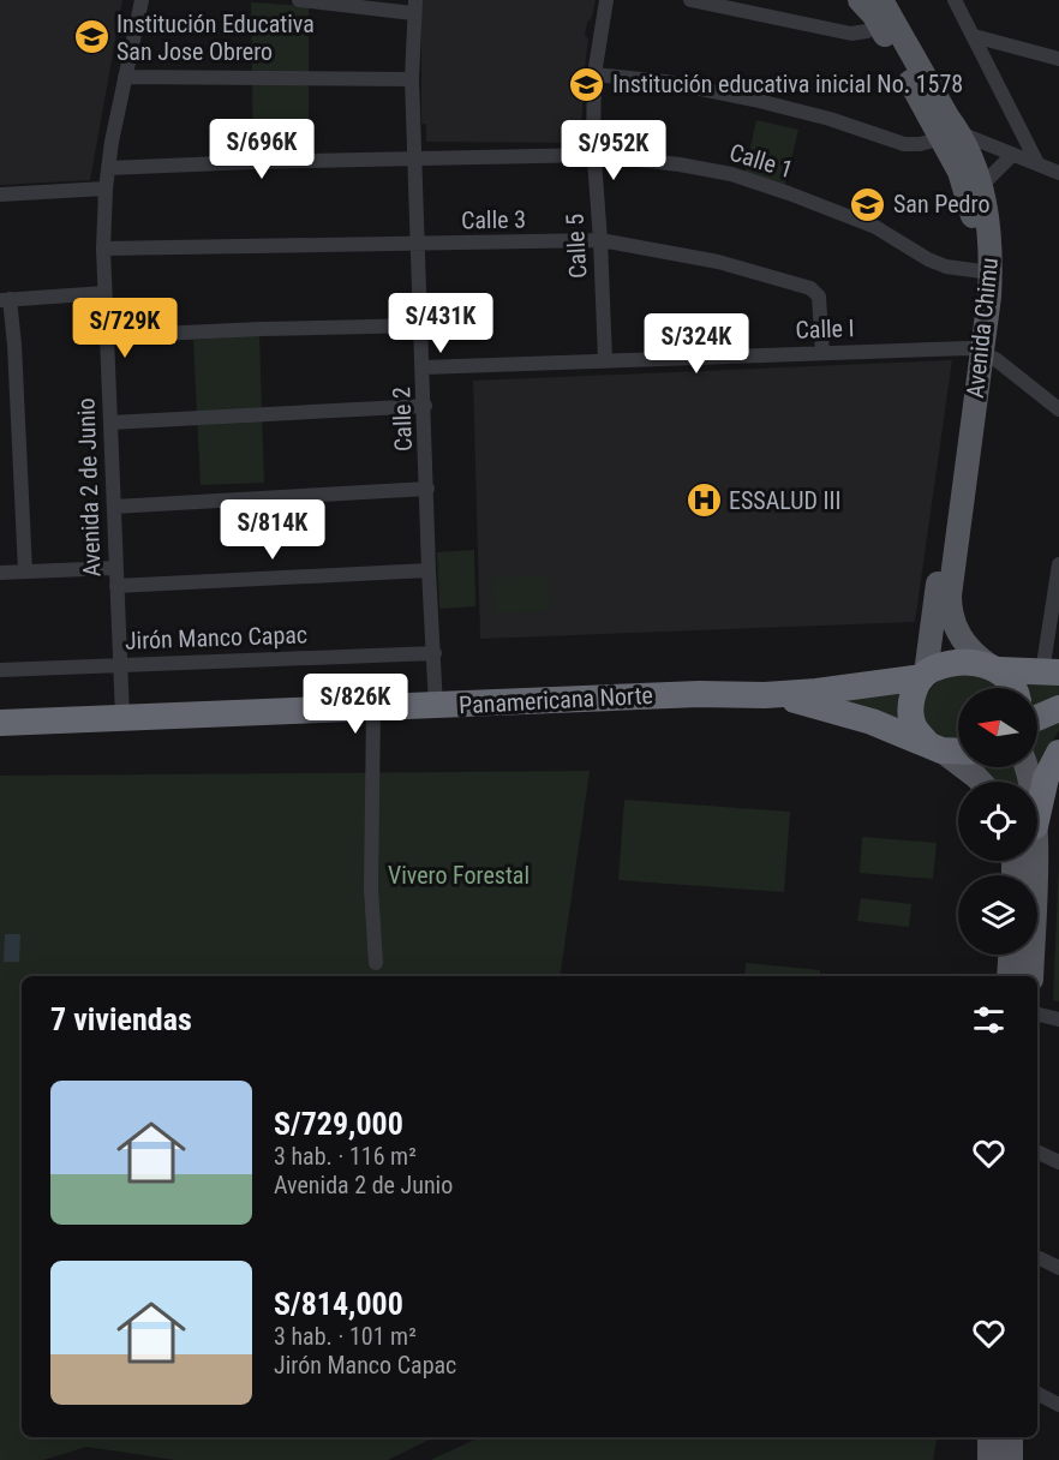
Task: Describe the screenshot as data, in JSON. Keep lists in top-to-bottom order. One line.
{"streets":{"highway":["Panamericana Norte"],"main road":["Avenida Chimu"],"street":["Calle 1","Calle 3","Calle 5","Calle I","Calle 2","Avenida 2 de Junio","Jirón Manco Capac"]},"crossings":[["Calle 1","Calle 5"],["Calle 1","Avenida Chimu"],["Calle 1","Calle 2"],["Calle 1","Avenida 2 de Junio"],["Calle 3","Calle 5"],["Calle 3","Calle I"],["Calle 3","Calle 2"],["Calle 3","Avenida 2 de Junio"],["Calle 5","Calle I"],["Avenida Chimu","Calle I"],["Avenida Chimu","Panamericana Norte"],["Calle I","Calle 2"],["Calle 2","Jirón Manco Capac"],["Calle 2","Panamericana Norte"],["Avenida 2 de Junio","Jirón Manco Capac"],["Avenida 2 de Junio","Panamericana Norte"]],"parks":["Vivero Forestal"],"places":{"school or university":["Institución Educativa San Jose Obrero","Institución educativa inicial No. 1578","San Pedro"],"hospital":["ESSALUD III"]},"north":"left","page":{"price":["S/696K","S/952K","S/431K","S/729K","S/324K","S/814K","S/826K"],"heading":"7 viviendas","list":[{"name":"S/729,000","note":"3 hab. · 116 m² · Avenida 2 de Junio"},{"name":"S/814,000","note":"3 hab. · 101 m² · Jirón Manco Capac"}]}}
